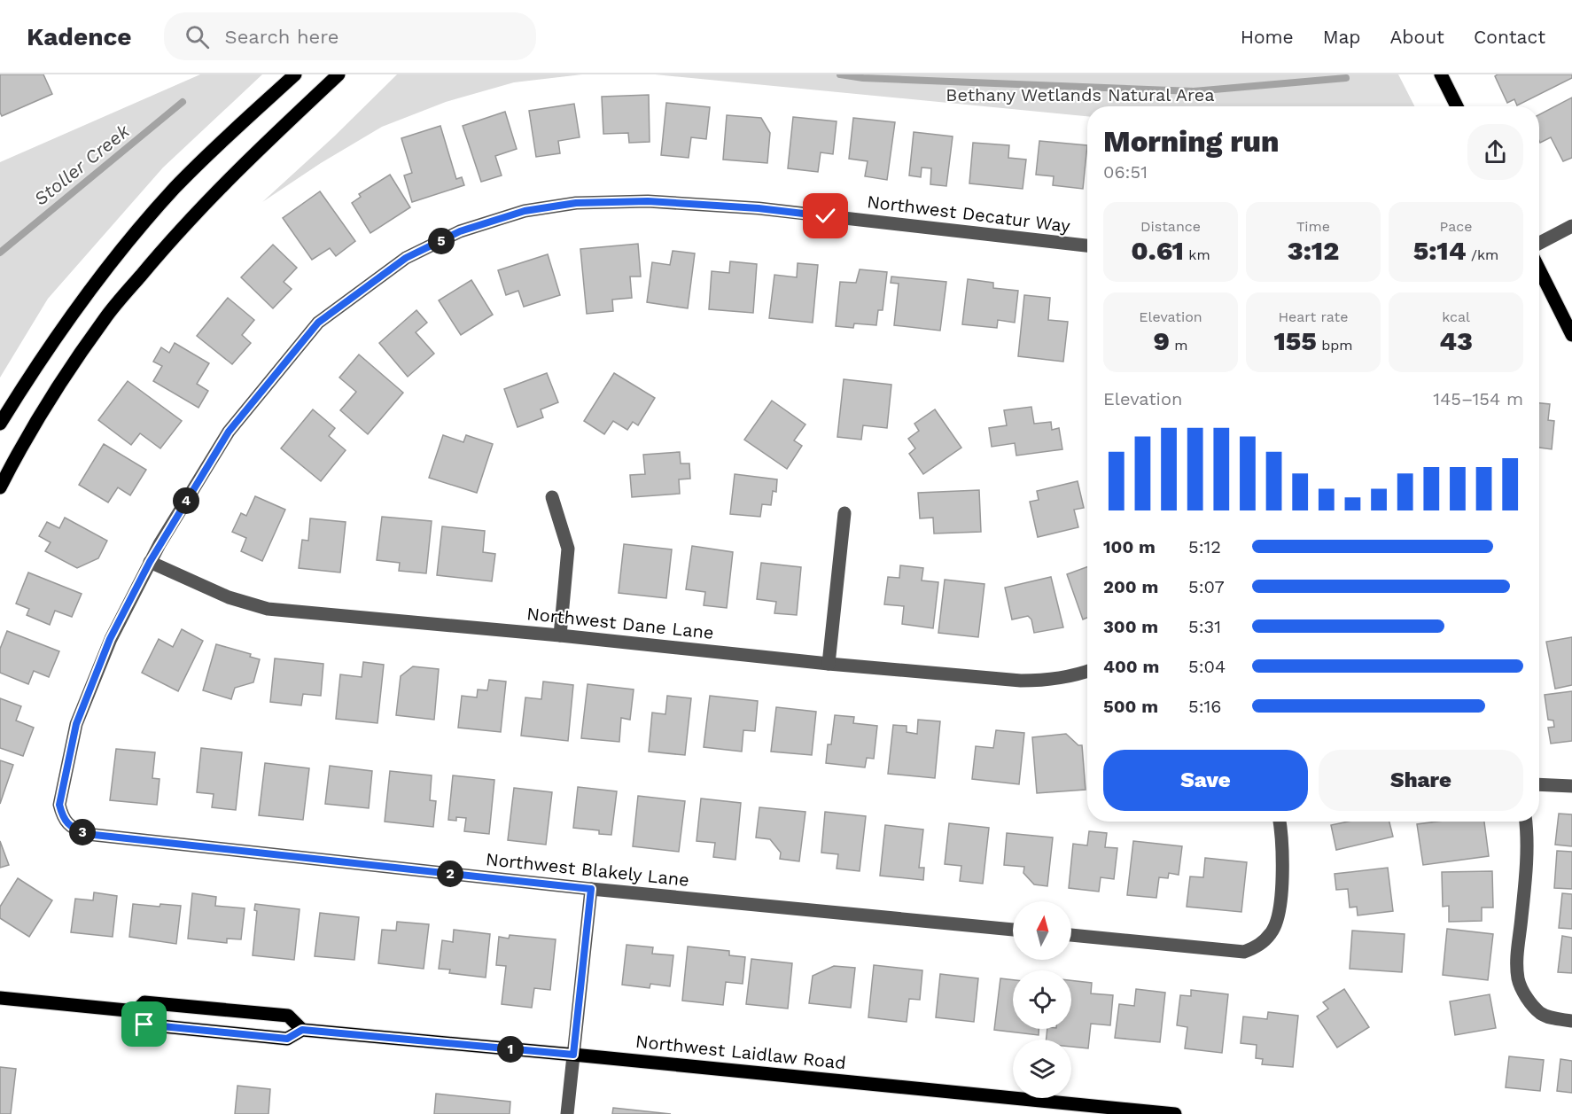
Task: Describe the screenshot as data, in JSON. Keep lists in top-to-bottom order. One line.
{"streets":{"main road":["Northwest Laidlaw Road"],"street":["Northwest Decatur Way","Northwest Dane Lane","Northwest Blakely Lane"]},"crossings":[["Northwest Decatur Way","Northwest Dane Lane"],["Northwest Decatur Way","Northwest Blakely Lane"]],"water":["Stoller Creek"],"parks":["Bethany Wetlands Natural Area"],"north":"top","page":{"header":"Kadence","search":"Search here","nav":["Home","Map","About","Contact"],"heading":["Morning run","06:51"],"stats":[["Distance","0.61 km"],["Time","3:12"],["Pace","5:14 /km"],["Elevation","9 m"],["Heart rate","155 bpm"],["kcal","43"]],"pins":["5","4","3","2","1"],"chart":["Elevation","145–154 m"],"list":[{"name":"100 m","note":"5:12"},{"name":"200 m","note":"5:07"},{"name":"300 m","note":"5:31"},{"name":"400 m","note":"5:04"},{"name":"500 m","note":"5:16"}],"buttons":["Save","Share"]}}
